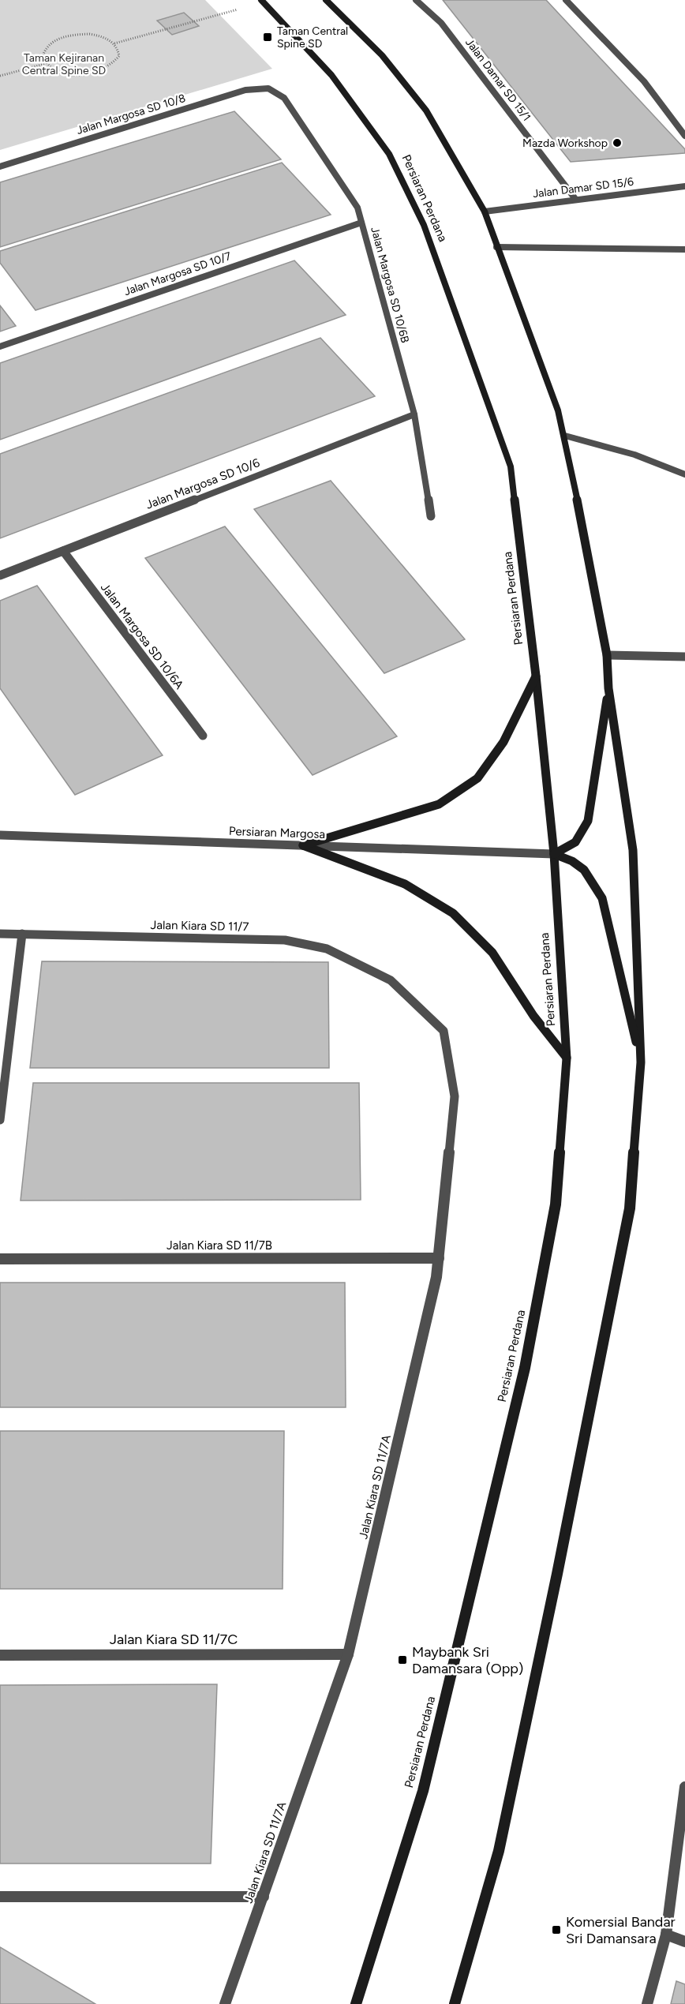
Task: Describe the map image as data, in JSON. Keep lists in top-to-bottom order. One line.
{"streets":{"main road":["Persiaran Perdana"],"street":["Jalan Damar SD 15/1","Jalan Margosa SD 10/8","Jalan Damar SD 15/6","Jalan Margosa SD 10/7","Jalan Margosa SD 10/6B","Jalan Margosa SD 10/6","Jalan Margosa SD 10/6A","Persiaran Margosa","Jalan Kiara SD 11/7","Jalan Kiara SD 11/7B","Jalan Kiara SD 11/7A","Jalan Kiara SD 11/7C"]},"crossings":[["Jalan Damar SD 15/1","Jalan Damar SD 15/6"],["Jalan Margosa SD 10/8","Jalan Margosa SD 10/6B"],["Persiaran Perdana","Persiaran Margosa"],["Jalan Margosa SD 10/7","Jalan Margosa SD 10/6B"],["Jalan Margosa SD 10/6B","Jalan Margosa SD 10/6"],["Jalan Margosa SD 10/6","Jalan Margosa SD 10/6A"],["Jalan Kiara SD 11/7","Jalan Kiara SD 11/7A"],["Jalan Kiara SD 11/7B","Jalan Kiara SD 11/7A"],["Jalan Kiara SD 11/7A","Jalan Kiara SD 11/7C"]],"parks":["Taman Kejiranan Central Spine SD"],"places":{"transit":["Taman Central Spine SD","Maybank Sri Damansara (Opp)","Komersial Bandar Sri Damansara"],"other":["Mazda Workshop"]}}
